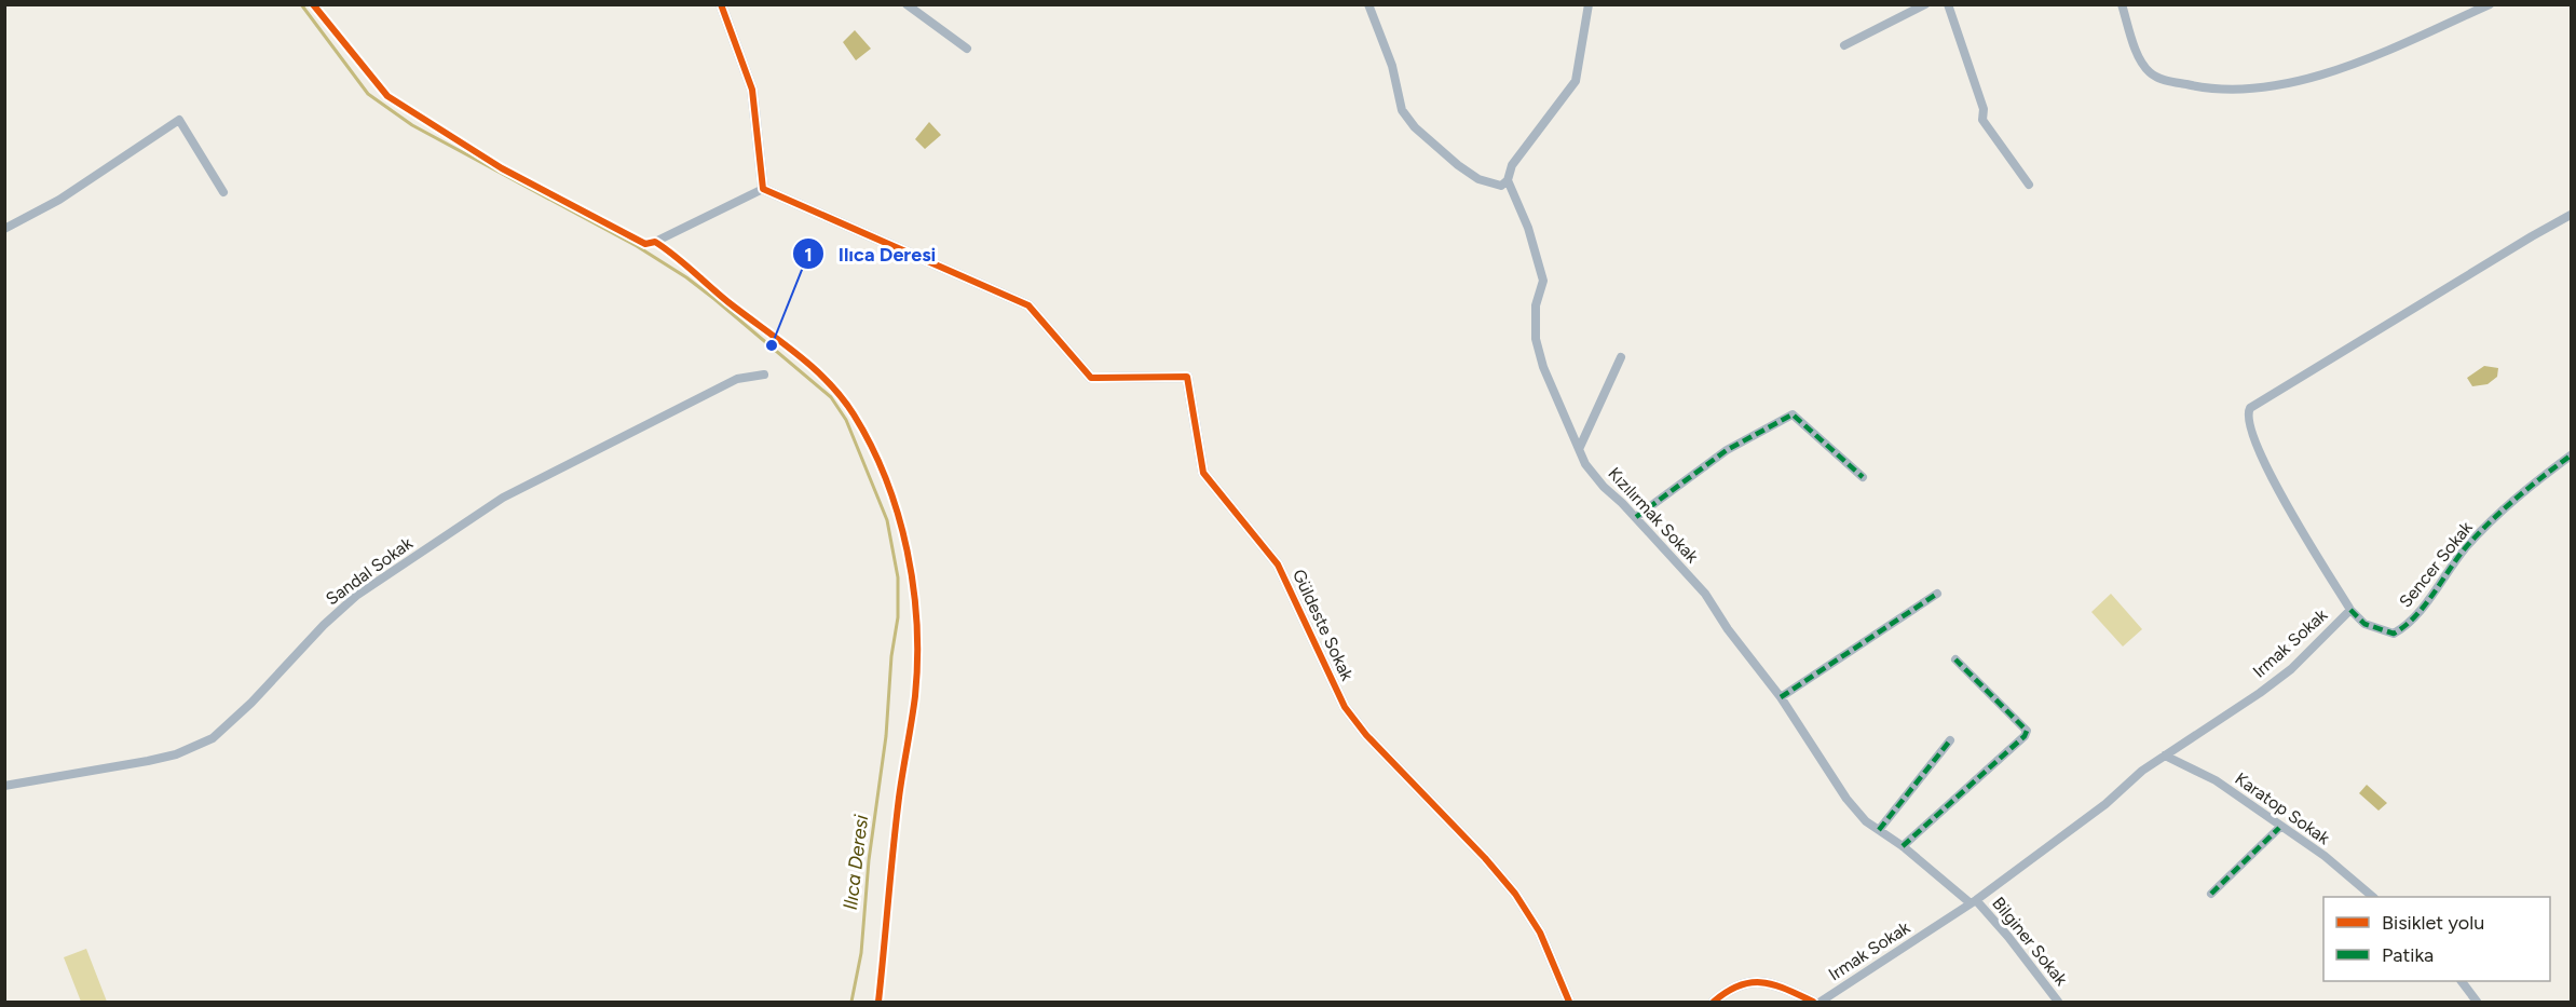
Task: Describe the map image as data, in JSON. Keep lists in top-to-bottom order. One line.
{"streets":{"street":["Kızılırmak Sokak","Sencer Sokak","Sandal Sokak","Güldeste Sokak","Irmak Sokak","Karatop Sokak","Bilginer Sokak"]},"crossings":[["Kızılırmak Sokak","Irmak Sokak"],["Kızılırmak Sokak","Bilginer Sokak"],["Sencer Sokak","Irmak Sokak"],["Irmak Sokak","Karatop Sokak"],["Irmak Sokak","Bilginer Sokak"]],"water":["Ilıca Deresi"],"places":["Ilıca Deresi"],"legend":["Bisiklet yolu","Patika"]}
